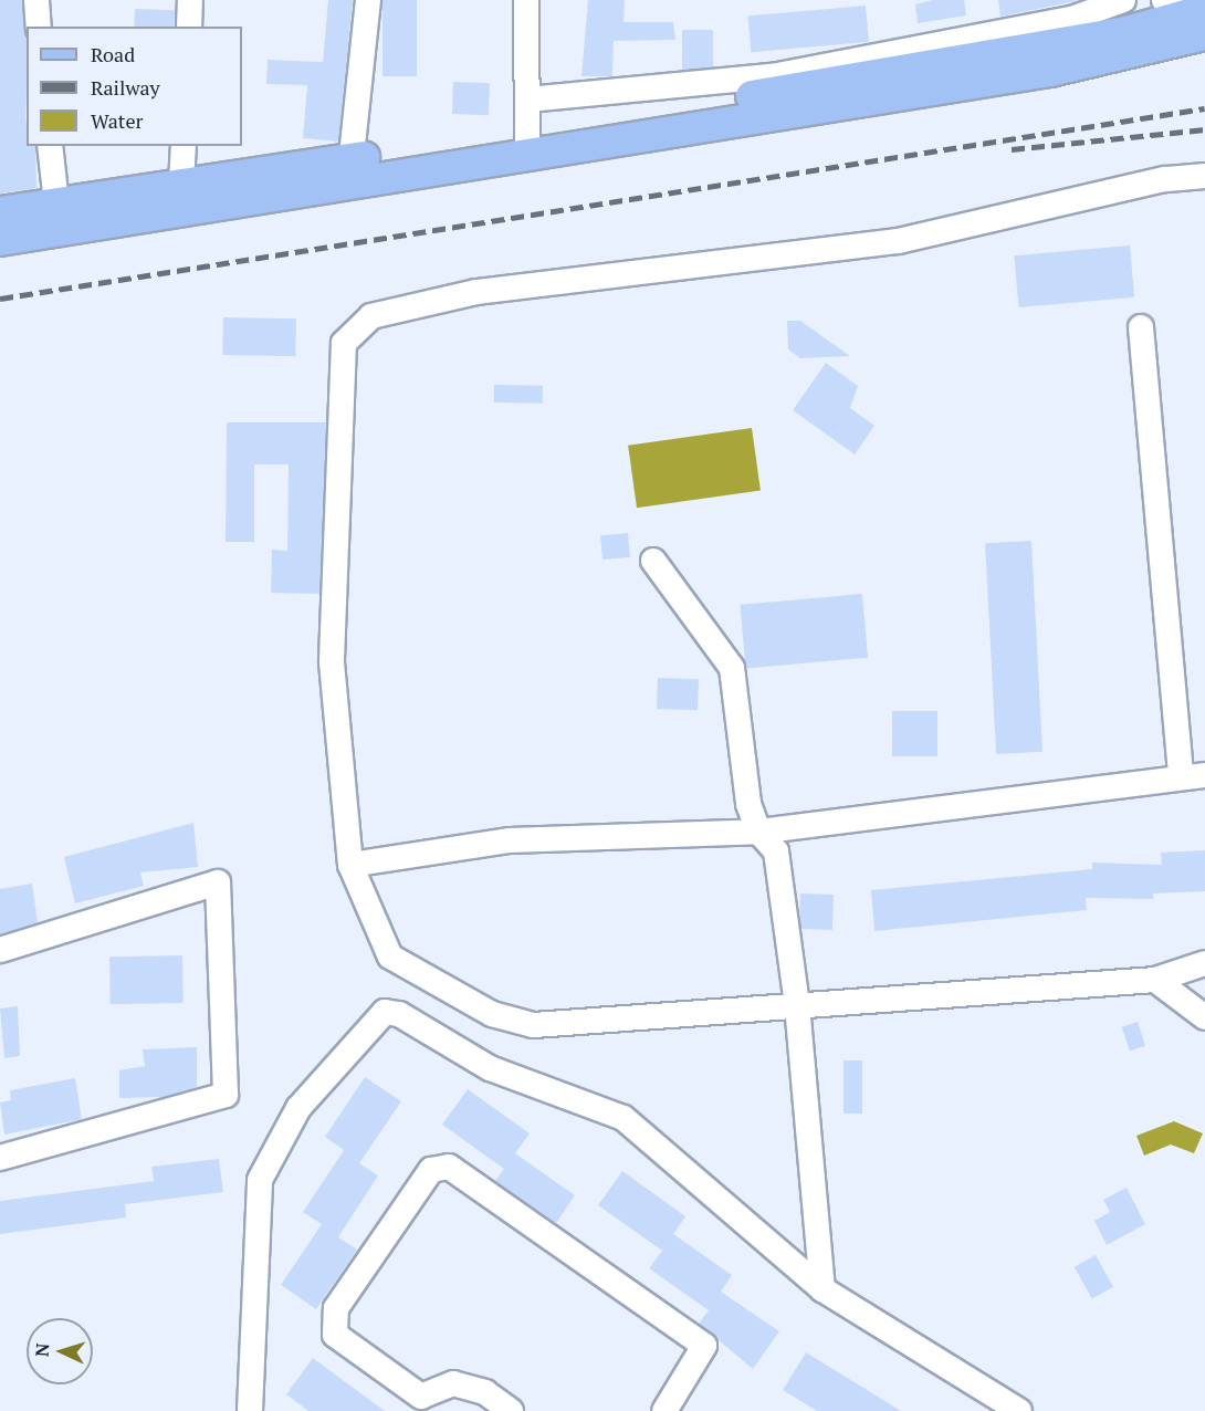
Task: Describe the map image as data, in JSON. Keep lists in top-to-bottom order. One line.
{"legend":["Road","Railway","Water"],"north":"left"}
